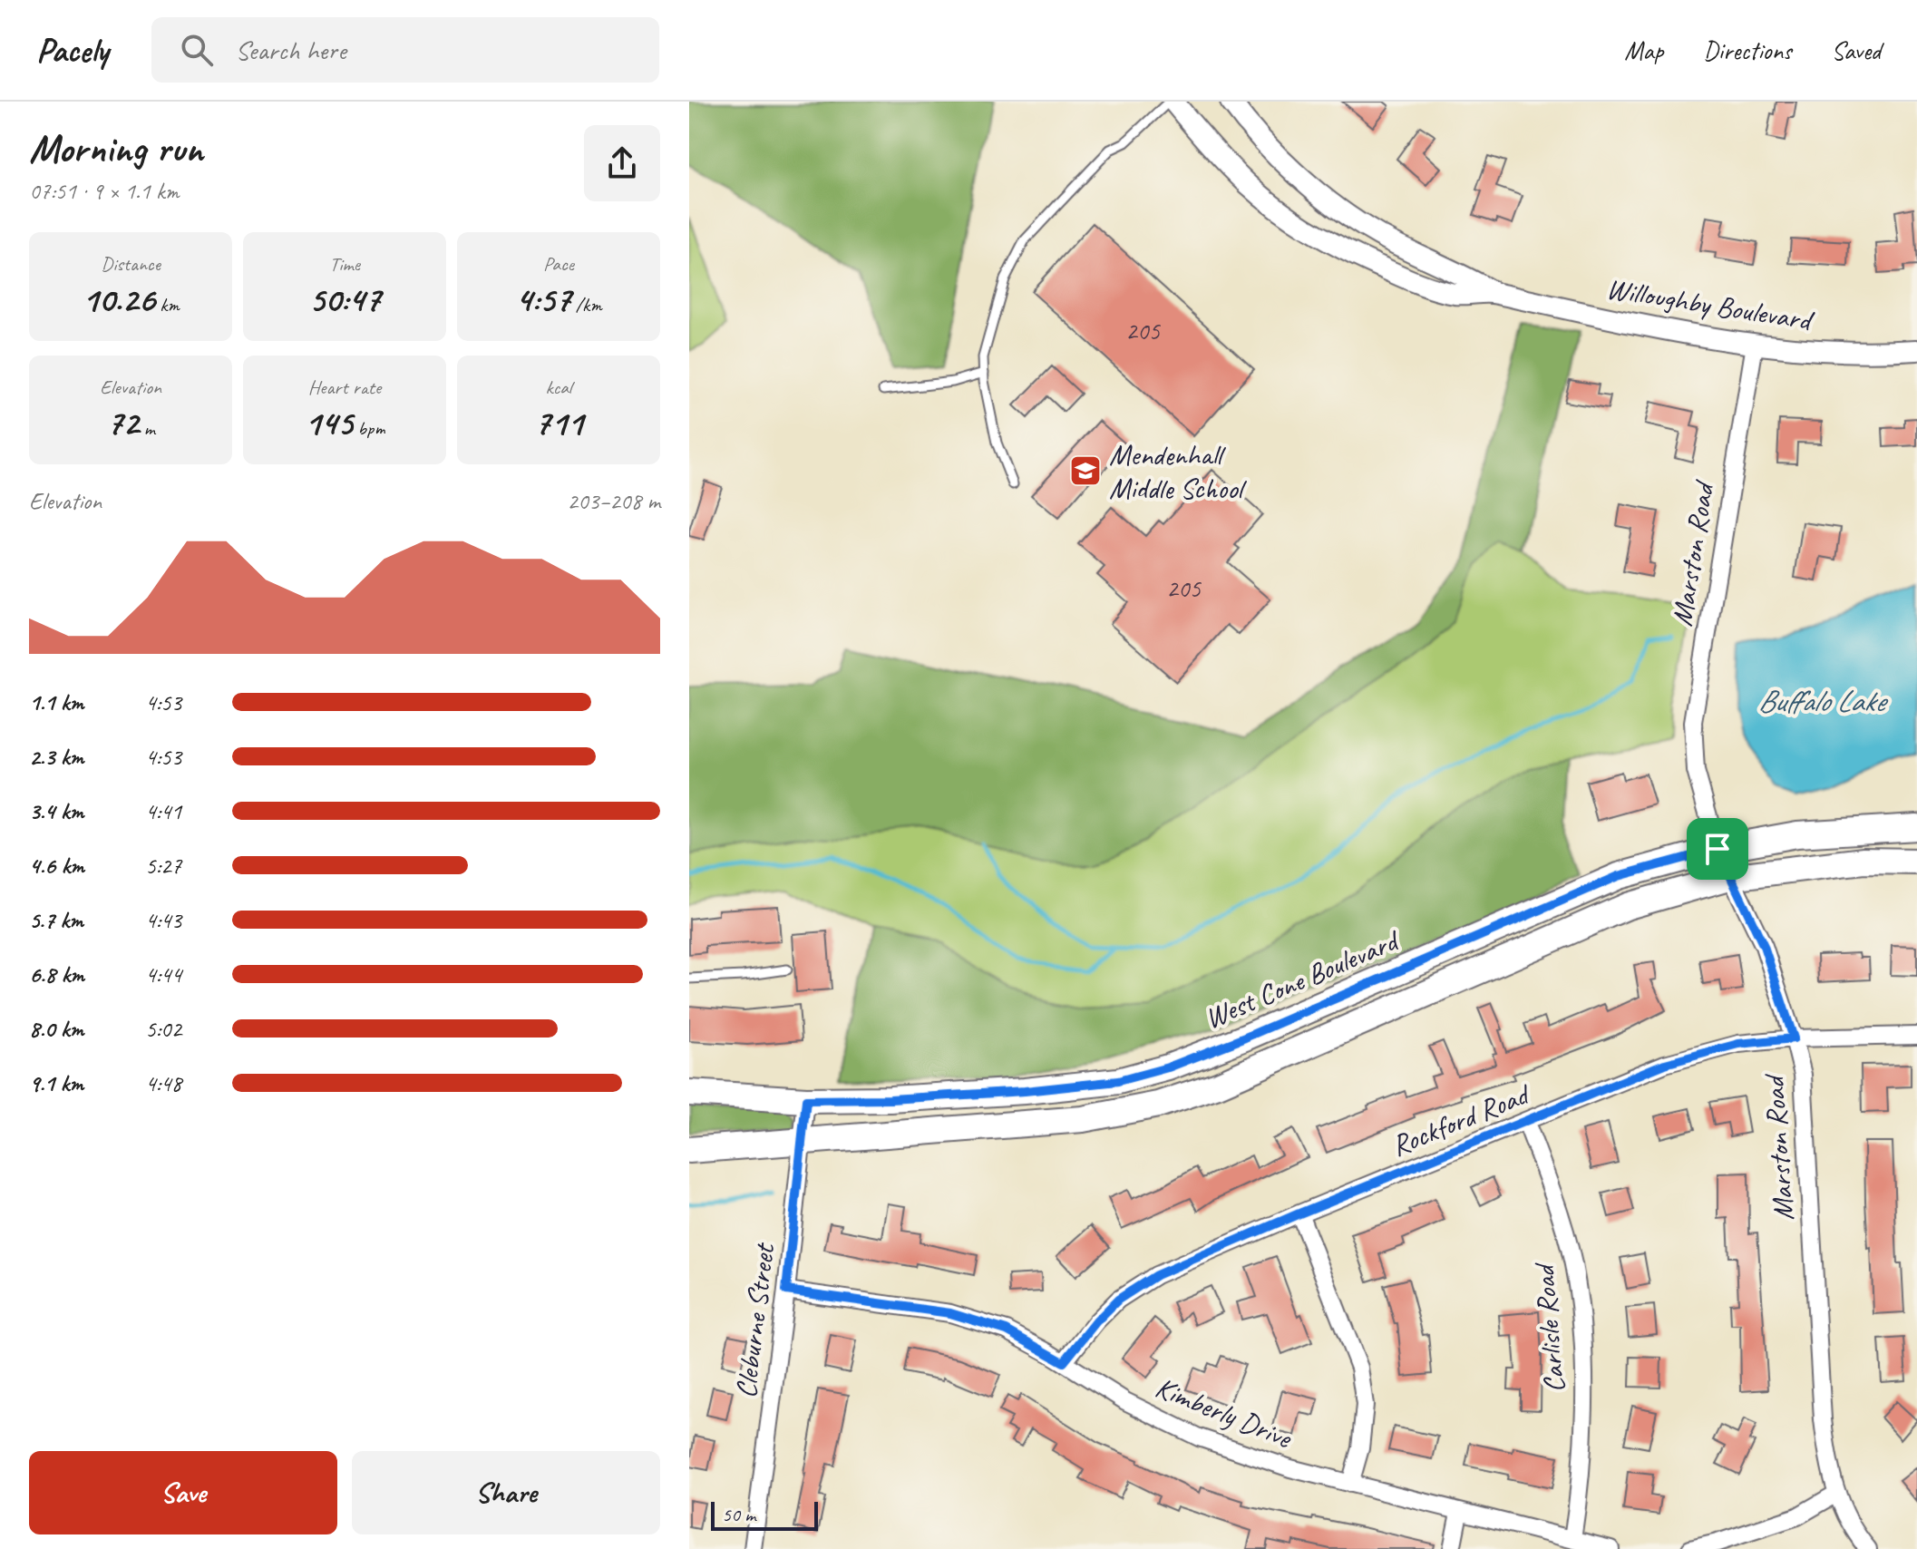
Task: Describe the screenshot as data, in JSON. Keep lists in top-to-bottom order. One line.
{"streets":{"main road":["West Cone Boulevard"],"street":["Willoughby Boulevard","Marston Road","Rockford Road","Cleburne Street","Carlisle Road","Kimberly Drive"]},"crossings":[["Willoughby Boulevard","Marston Road"],["Marston Road","West Cone Boulevard"],["Marston Road","Rockford Road"],["West Cone Boulevard","Cleburne Street"],["Rockford Road","Carlisle Road"],["Rockford Road","Kimberly Drive"],["Cleburne Street","Kimberly Drive"],["Carlisle Road","Kimberly Drive"]],"water":["Buffalo Lake"],"places":{"school or university":["Mendenhall Middle School"]},"house_numbers":["205","205"],"scale_bar":"50 m","page":{"header":"Pacely","search":"Search here","nav":["Map","Directions","Saved"],"heading":["Morning run","07:51 · 9 × 1.1 km"],"stats":[["Distance","10.26 km"],["Time","50:47"],["Pace","4:57 /km"],["Elevation","72 m"],["Heart rate","145 bpm"],["kcal","711"]],"chart":["Elevation","203–208 m"],"list":[{"name":"1.1 km","note":"4:53"},{"name":"2.3 km","note":"4:53"},{"name":"3.4 km","note":"4:41"},{"name":"4.6 km","note":"5:27"},{"name":"5.7 km","note":"4:43"},{"name":"6.8 km","note":"4:44"},{"name":"8.0 km","note":"5:02"},{"name":"9.1 km","note":"4:48"}],"buttons":["Save","Share"],"scale":"50 m"}}
